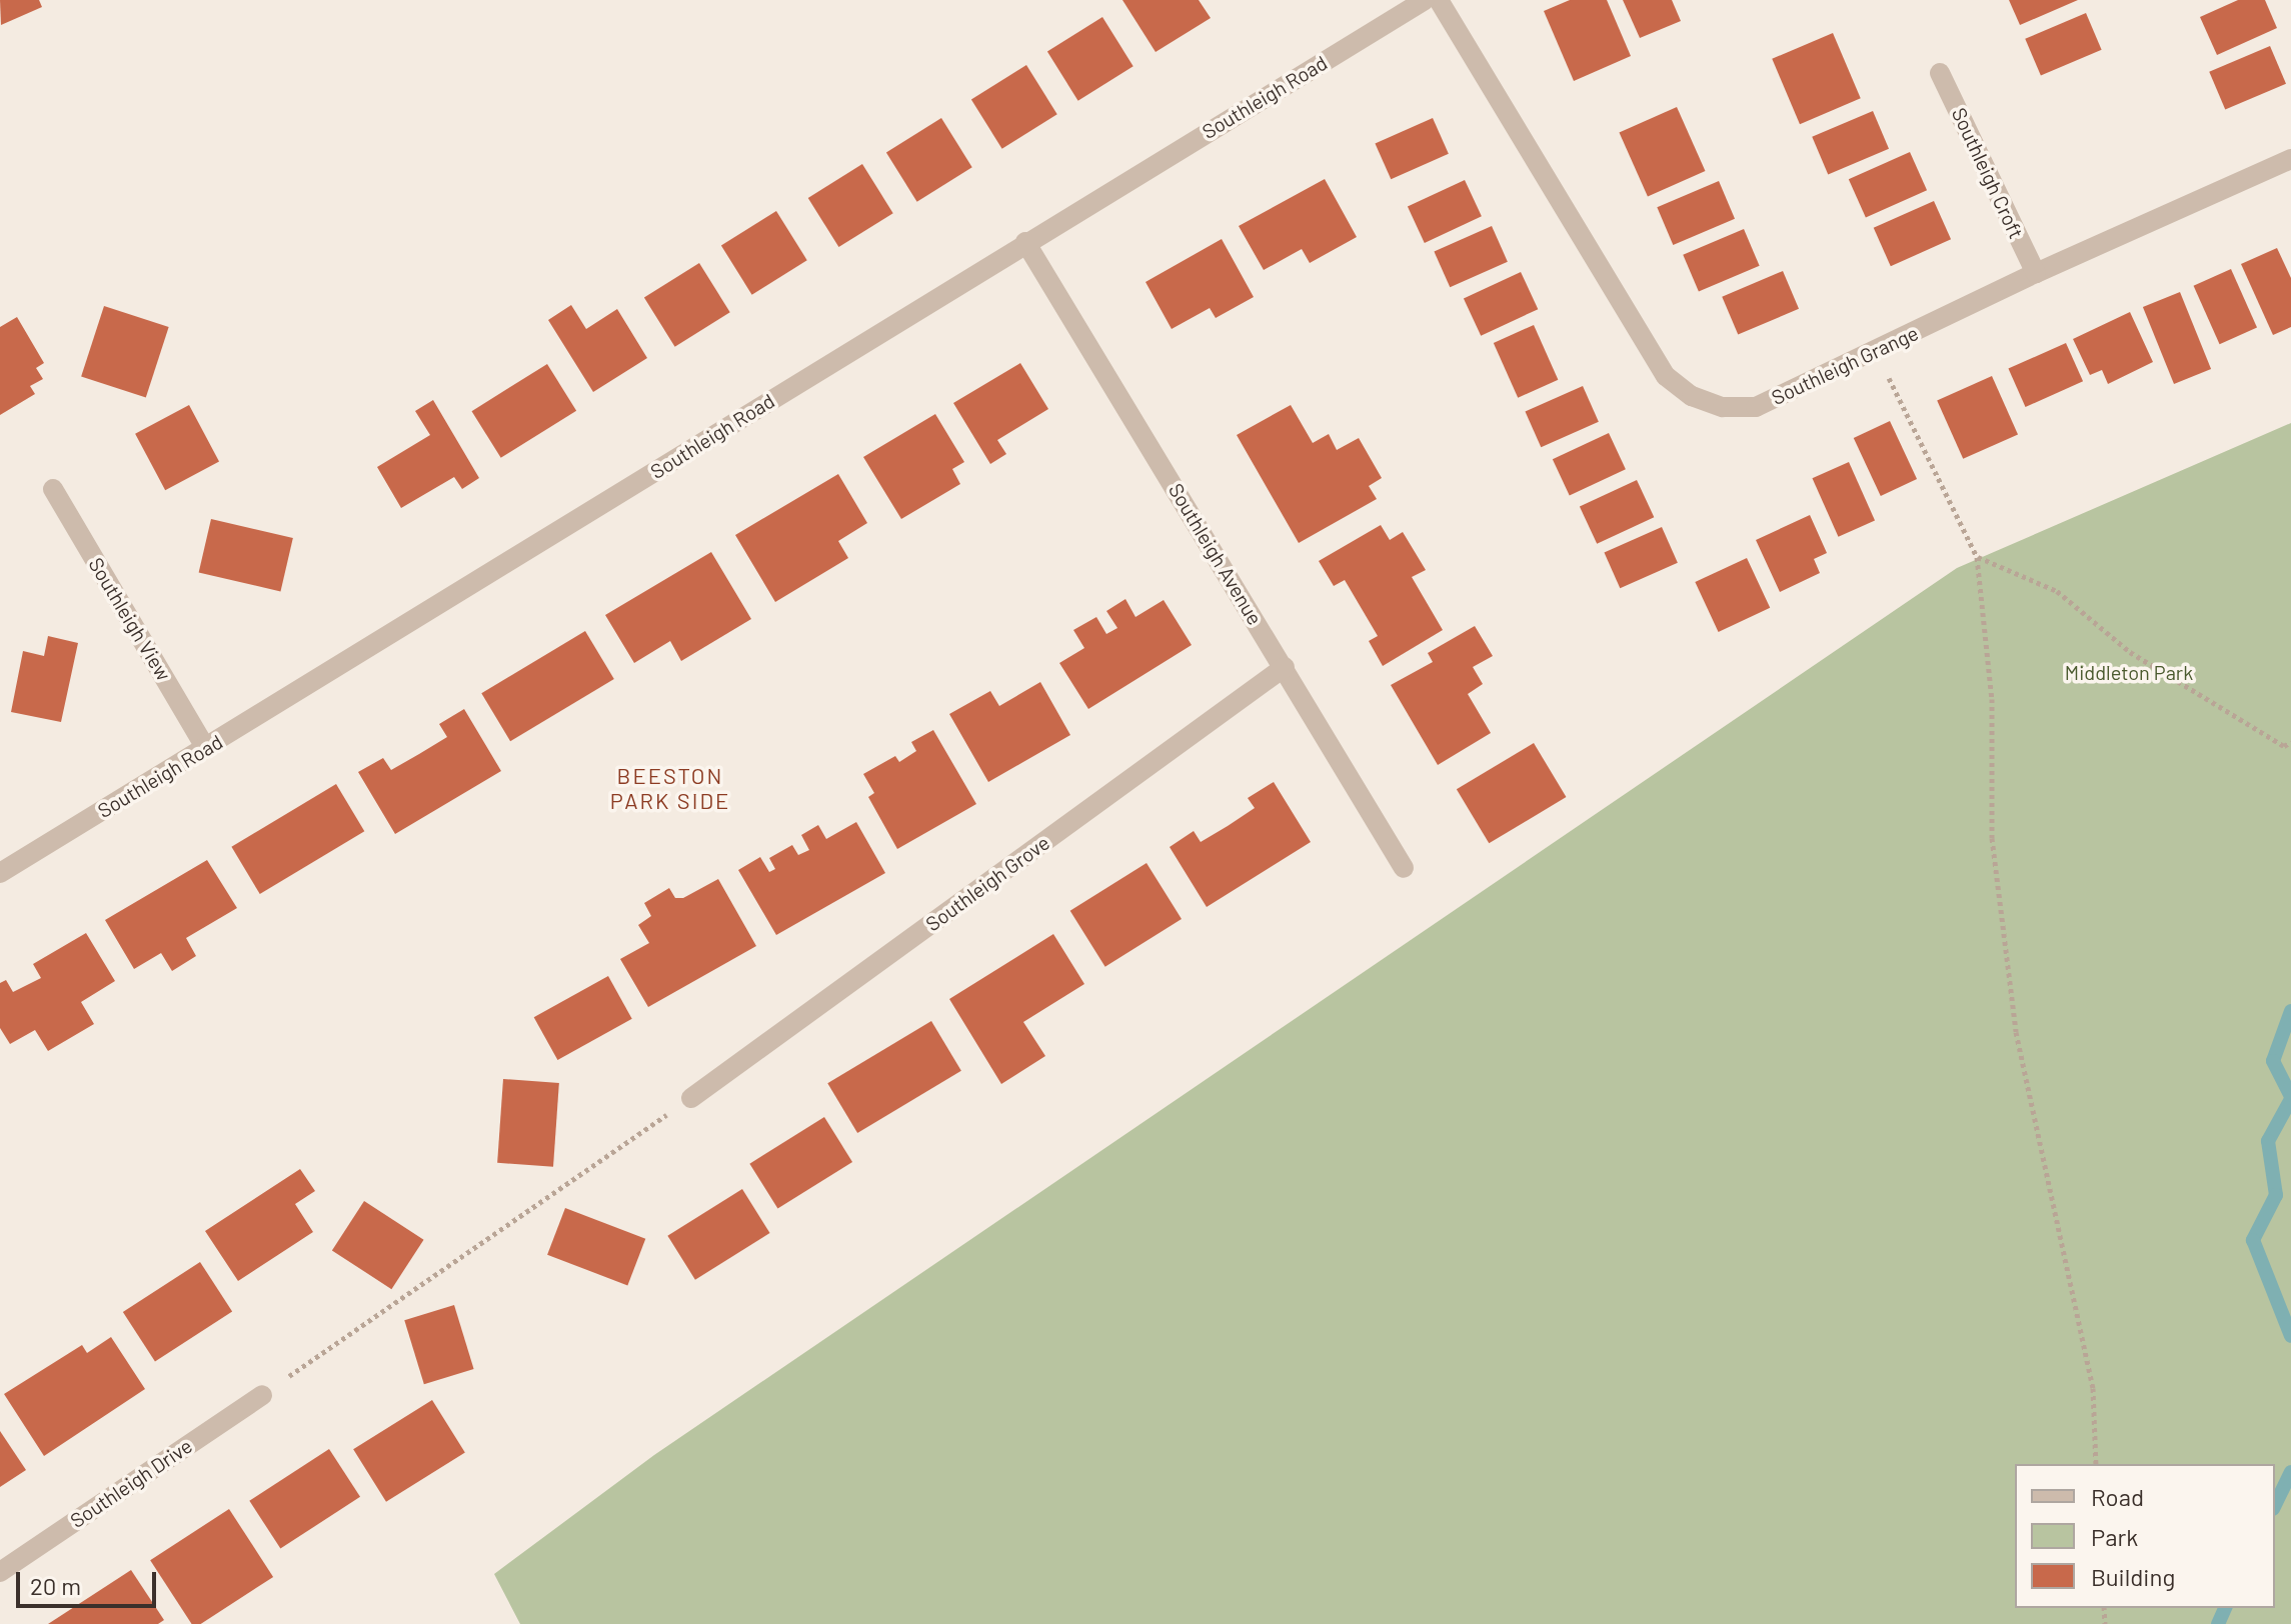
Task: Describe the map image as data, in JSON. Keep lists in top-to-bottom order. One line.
{"streets":{"street":["Southleigh Road","Southleigh Croft","Southleigh Grange","Southleigh Avenue","Southleigh View","Southleigh Grove","Southleigh Drive"]},"crossings":[["Southleigh Road","Southleigh Avenue"],["Southleigh Road","Southleigh View"],["Southleigh Croft","Southleigh Grange"],["Southleigh Avenue","Southleigh Grove"]],"districts":["BEESTON PARK SIDE"],"parks":["Middleton Park"],"legend":["Road","Park","Building"],"scale_bar":"20 m"}
